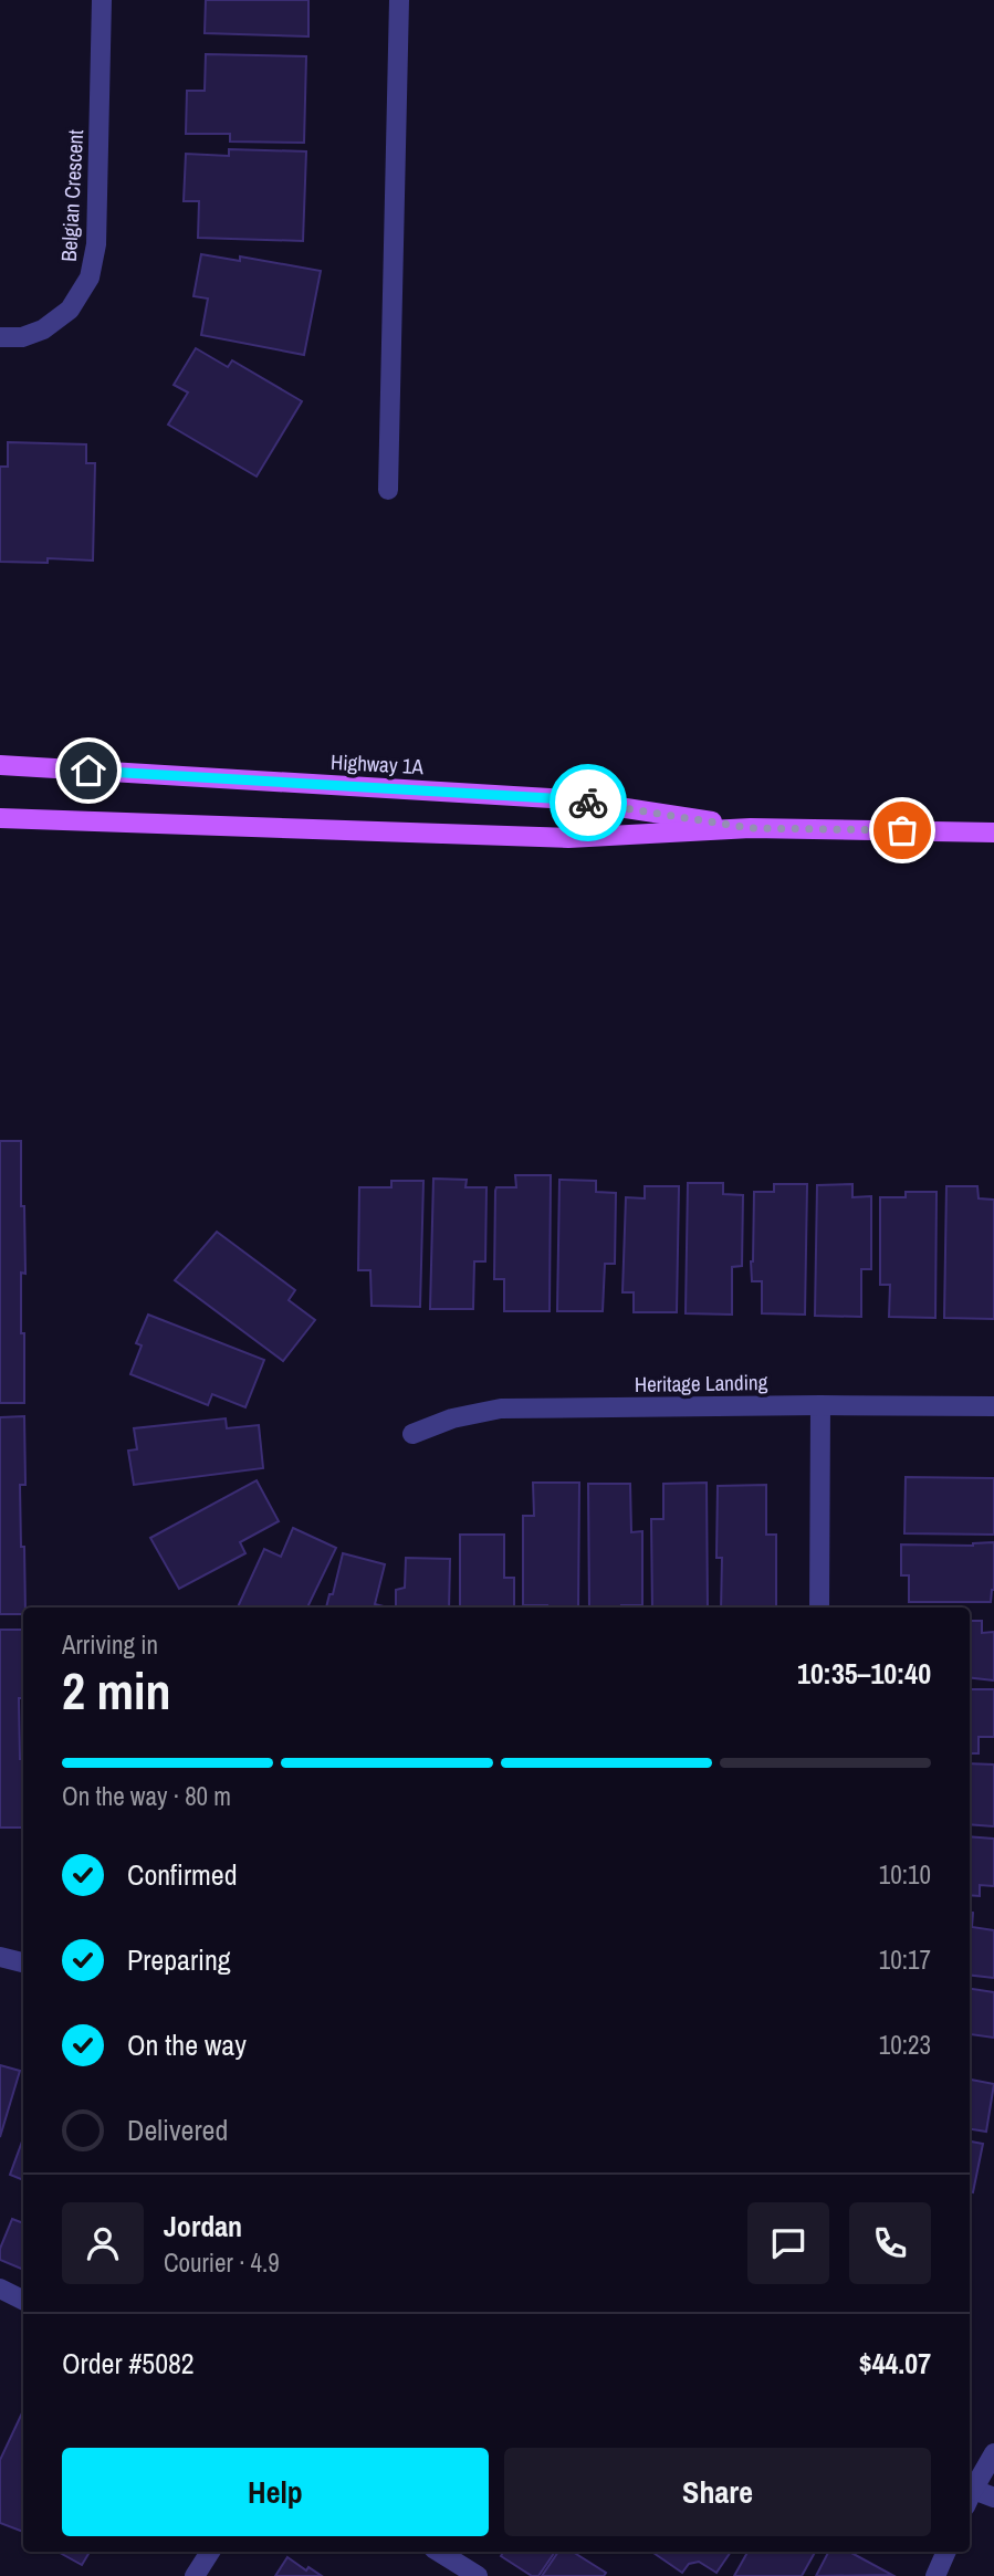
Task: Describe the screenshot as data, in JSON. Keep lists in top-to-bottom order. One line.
{"streets":{"main road":["Highway 1A"],"street":["Belgian Crescent","Heritage Landing"]},"page":{"heading":["2 min","Arriving in","10:35–10:40"],"panel":["Jordan","Courier · 4.9","Order #5082","$44.07"],"bar":"On the way · 80 m","list":[["Confirmed","10:10"],["Preparing","10:17"],["On the way","10:23"],"Delivered"],"buttons":["Help","Share"]}}
